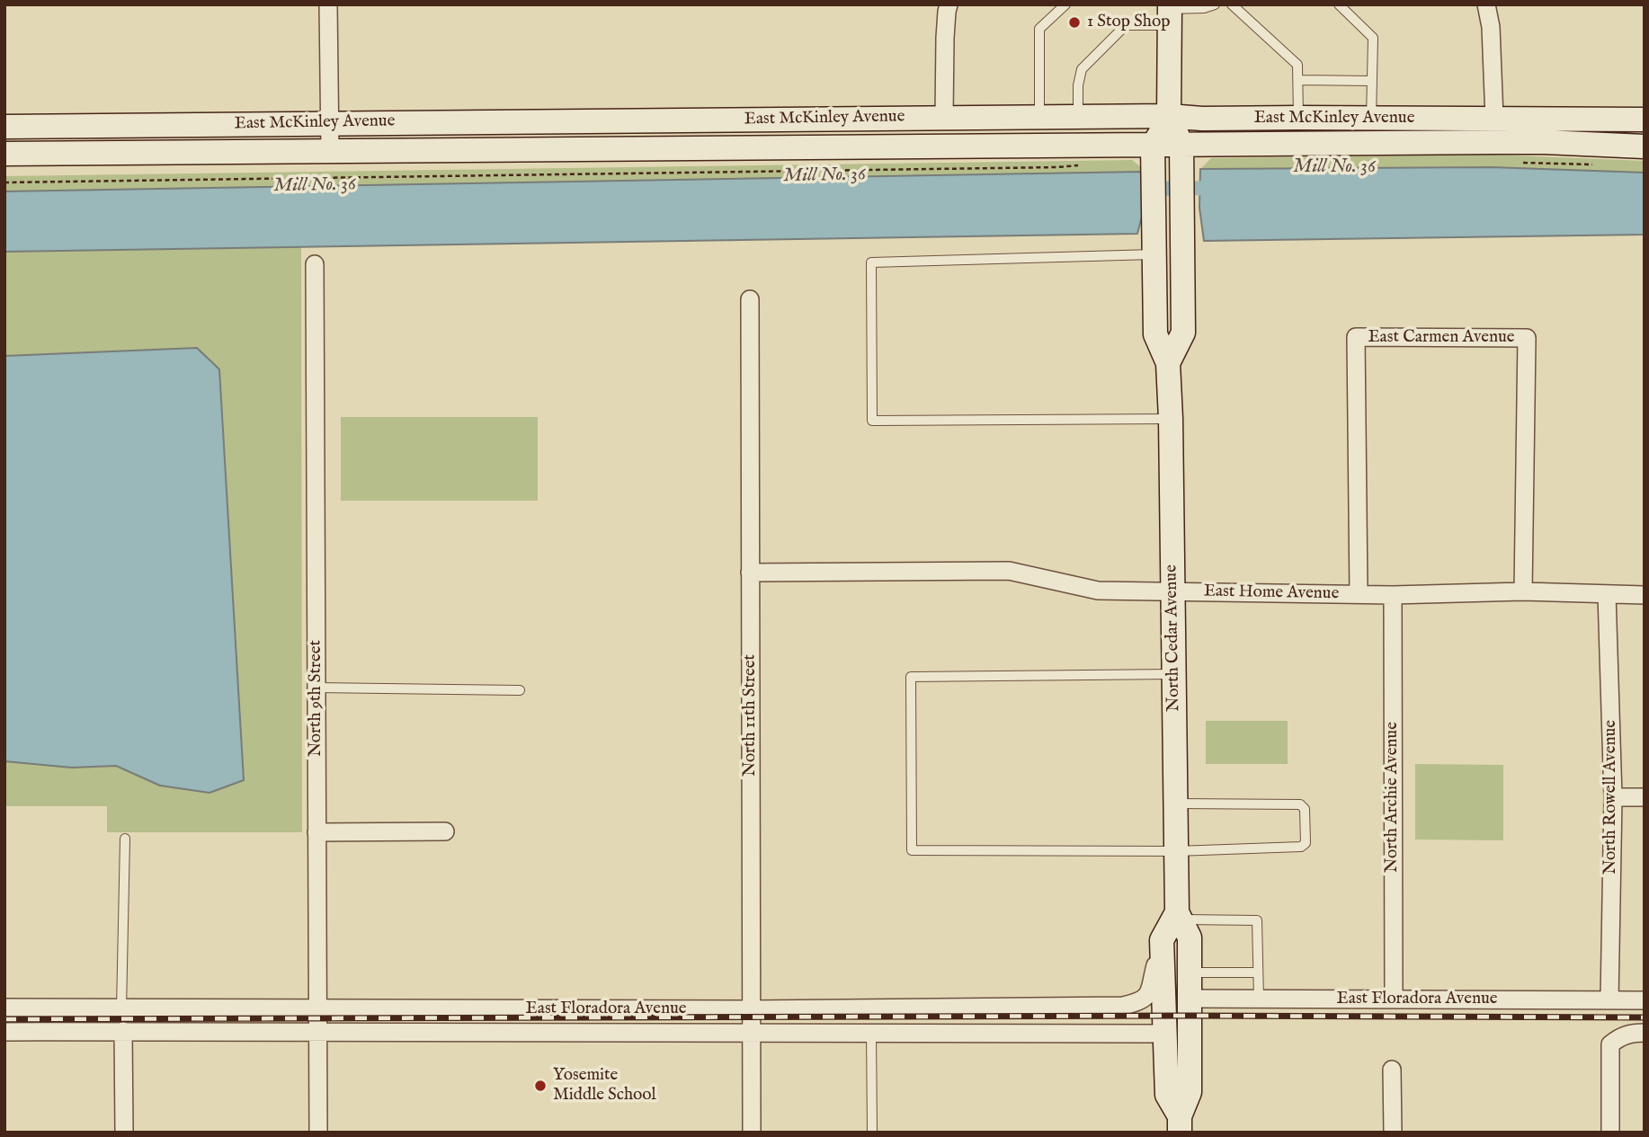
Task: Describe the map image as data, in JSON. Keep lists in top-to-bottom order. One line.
{"streets":{"main road":["East McKinley Avenue","North Cedar Avenue"],"street":["East Carmen Avenue","East Home Avenue","North 9th Street","North 11th Street","North Archie Avenue","North Rowell Avenue","East Floradora Avenue"]},"crossings":[["East McKinley Avenue","North Cedar Avenue"],["East Carmen Avenue","East Home Avenue"],["East Home Avenue","North Cedar Avenue"],["East Home Avenue","North 11th Street"],["East Home Avenue","North Archie Avenue"],["East Home Avenue","North Rowell Avenue"],["North Cedar Avenue","East Floradora Avenue"],["North 9th Street","East Floradora Avenue"],["North 11th Street","East Floradora Avenue"],["North Archie Avenue","East Floradora Avenue"],["North Rowell Avenue","East Floradora Avenue"]],"water":["Mill No. 36"],"places":["1 Stop Shop","Yosemite Middle School"]}
